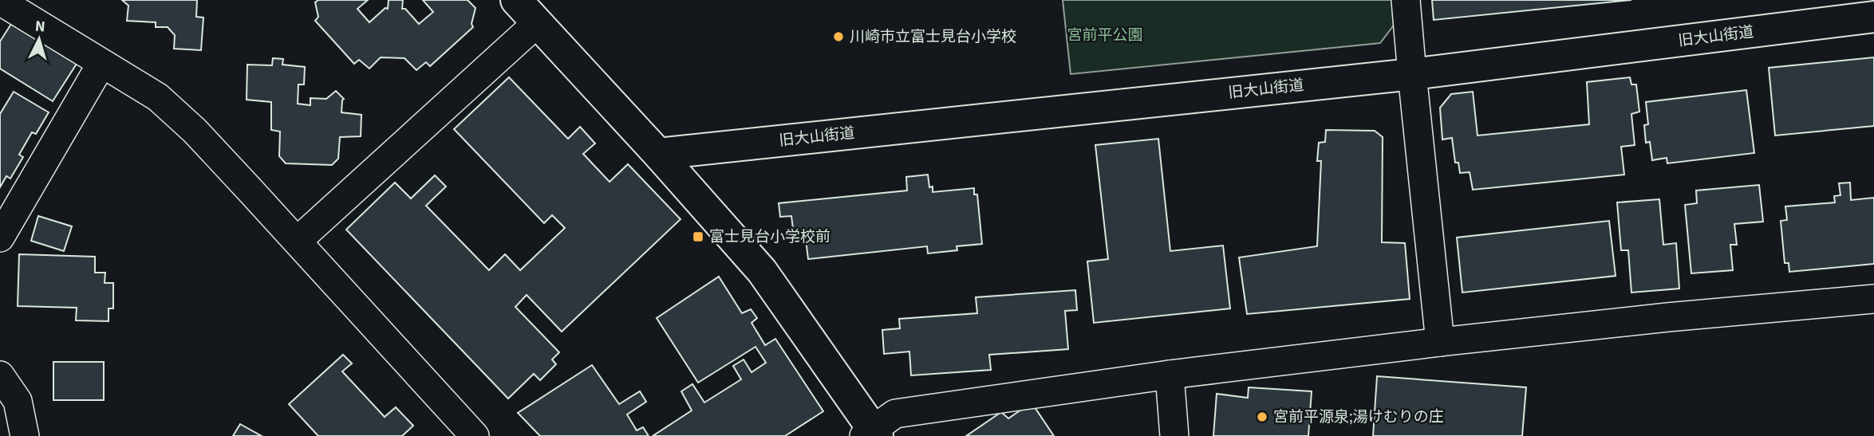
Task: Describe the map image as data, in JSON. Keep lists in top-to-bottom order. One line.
{"streets":{"street":["旧大山街道"]},"parks":["宮前平公園"],"places":{"other":["川崎市立富士見台小学校","宮前平源泉;湯けむりの庄"],"transit":["富士見台小学校前"]},"north":"top"}
